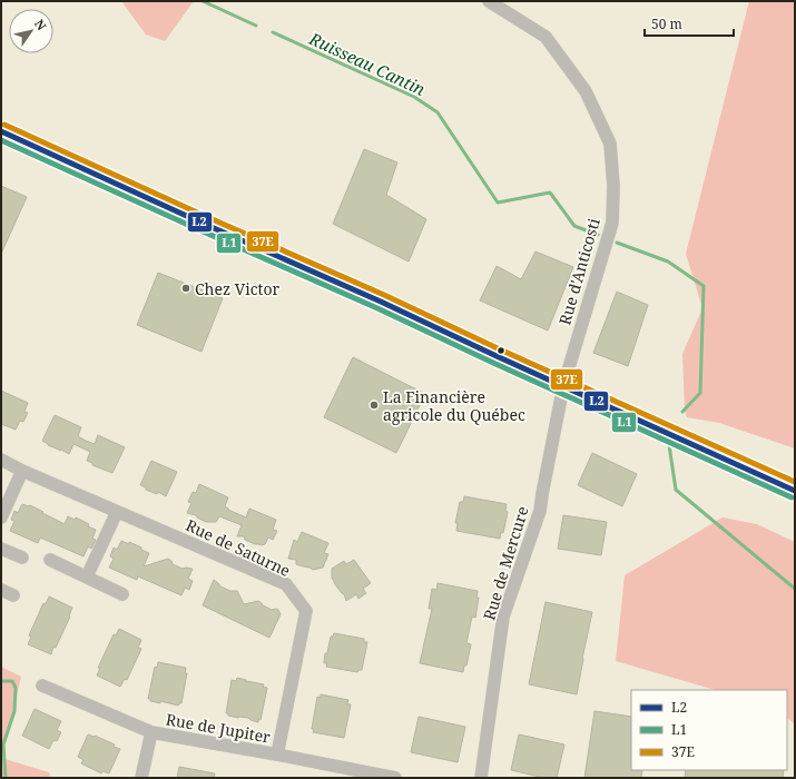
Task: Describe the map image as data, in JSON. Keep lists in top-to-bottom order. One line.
{"streets":{"street":["Rue d'Anticosti","Rue de Saturne","Rue de Mercure","Rue de Jupiter"]},"crossings":[["Rue d'Anticosti","Rue de Mercure"],["Rue de Saturne","Rue de Jupiter"]],"water":["Ruisseau Cantin"],"places":["Chez Victor","La Financière agricole du Québec"],"lines":["transit line 37E","transit line L2","transit line L1"],"legend":["L2","L1","37E"],"scale_bar":"50 m","north":"top right"}
